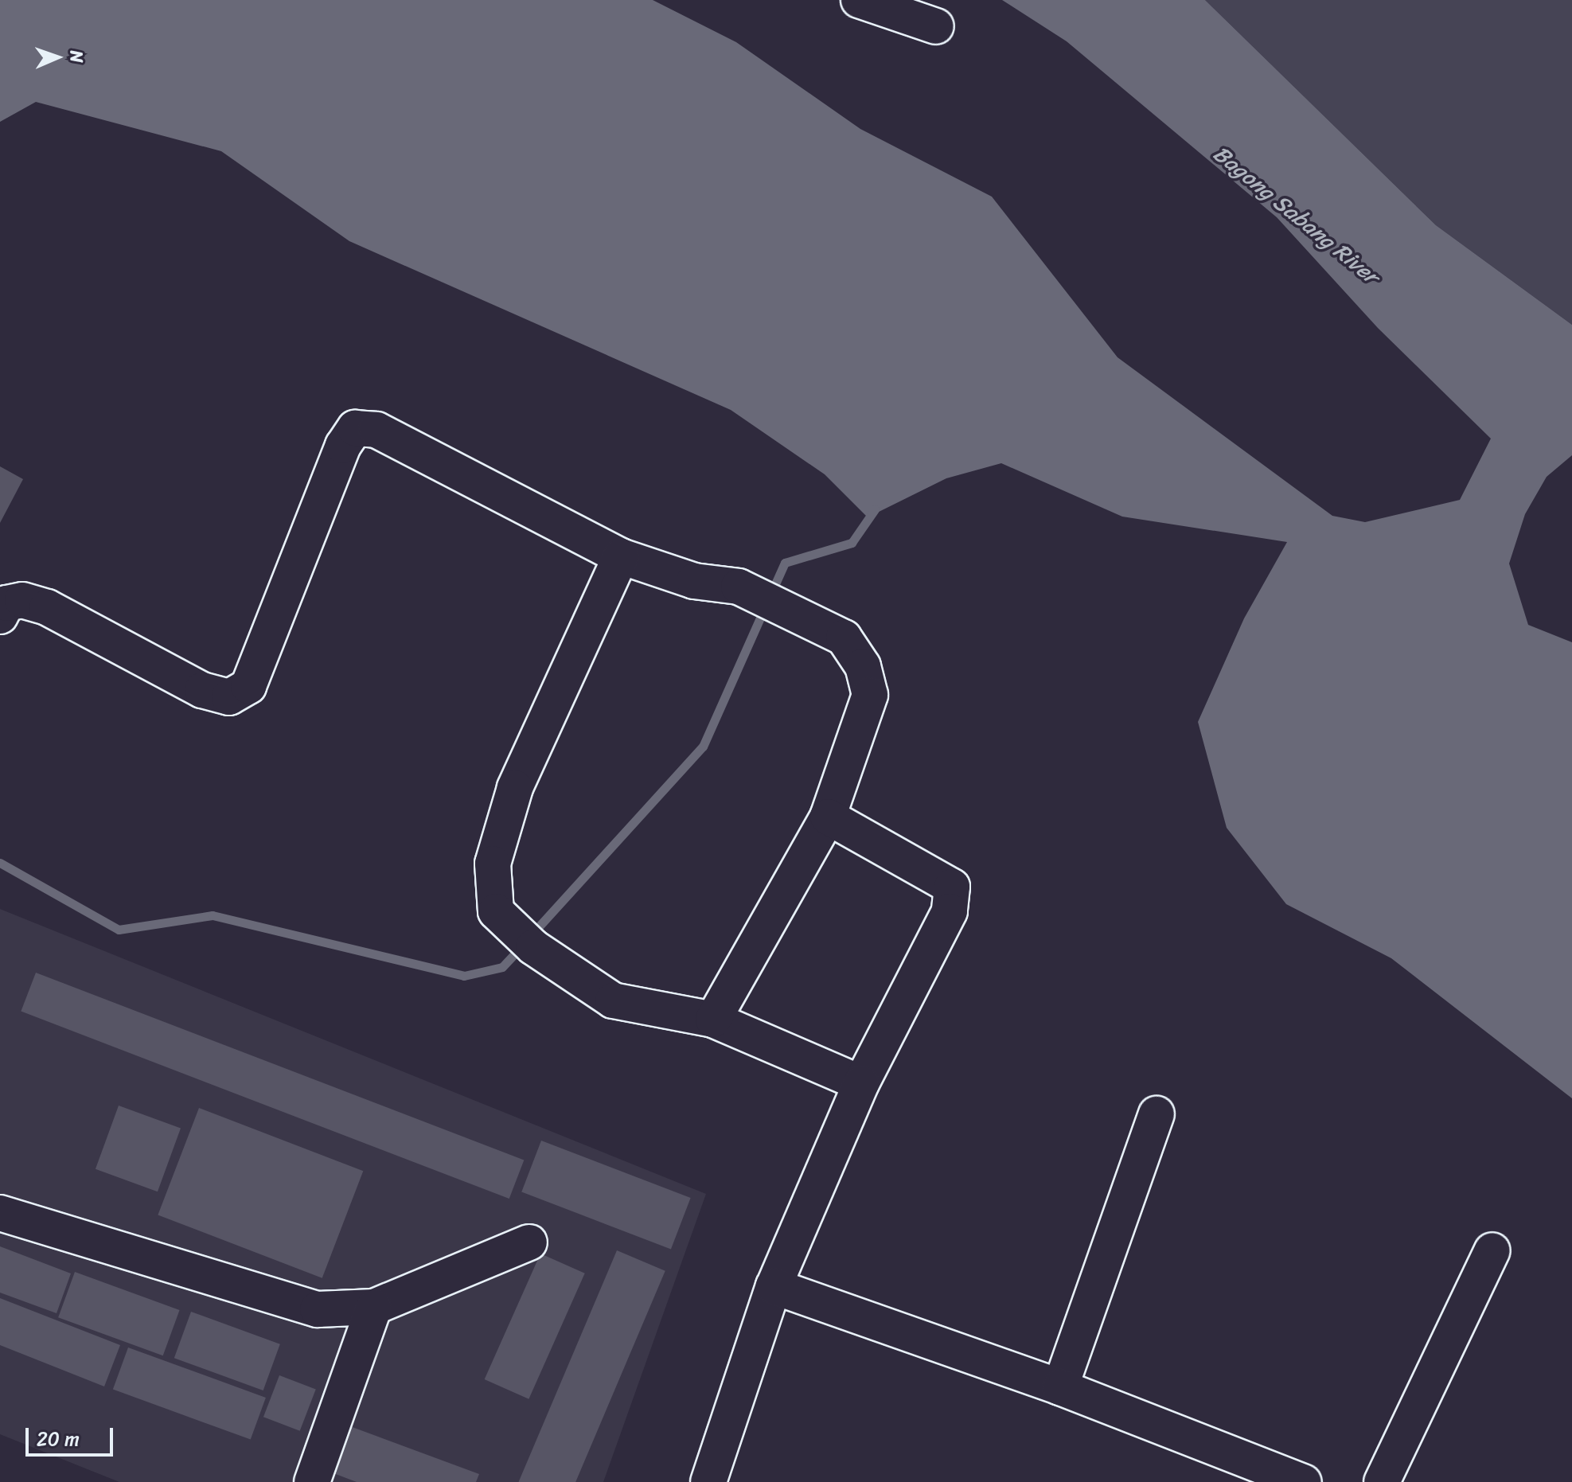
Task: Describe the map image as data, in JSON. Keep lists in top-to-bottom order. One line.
{"water":["Bagong Sabang River"],"scale_bar":"20 m","north":"right"}
